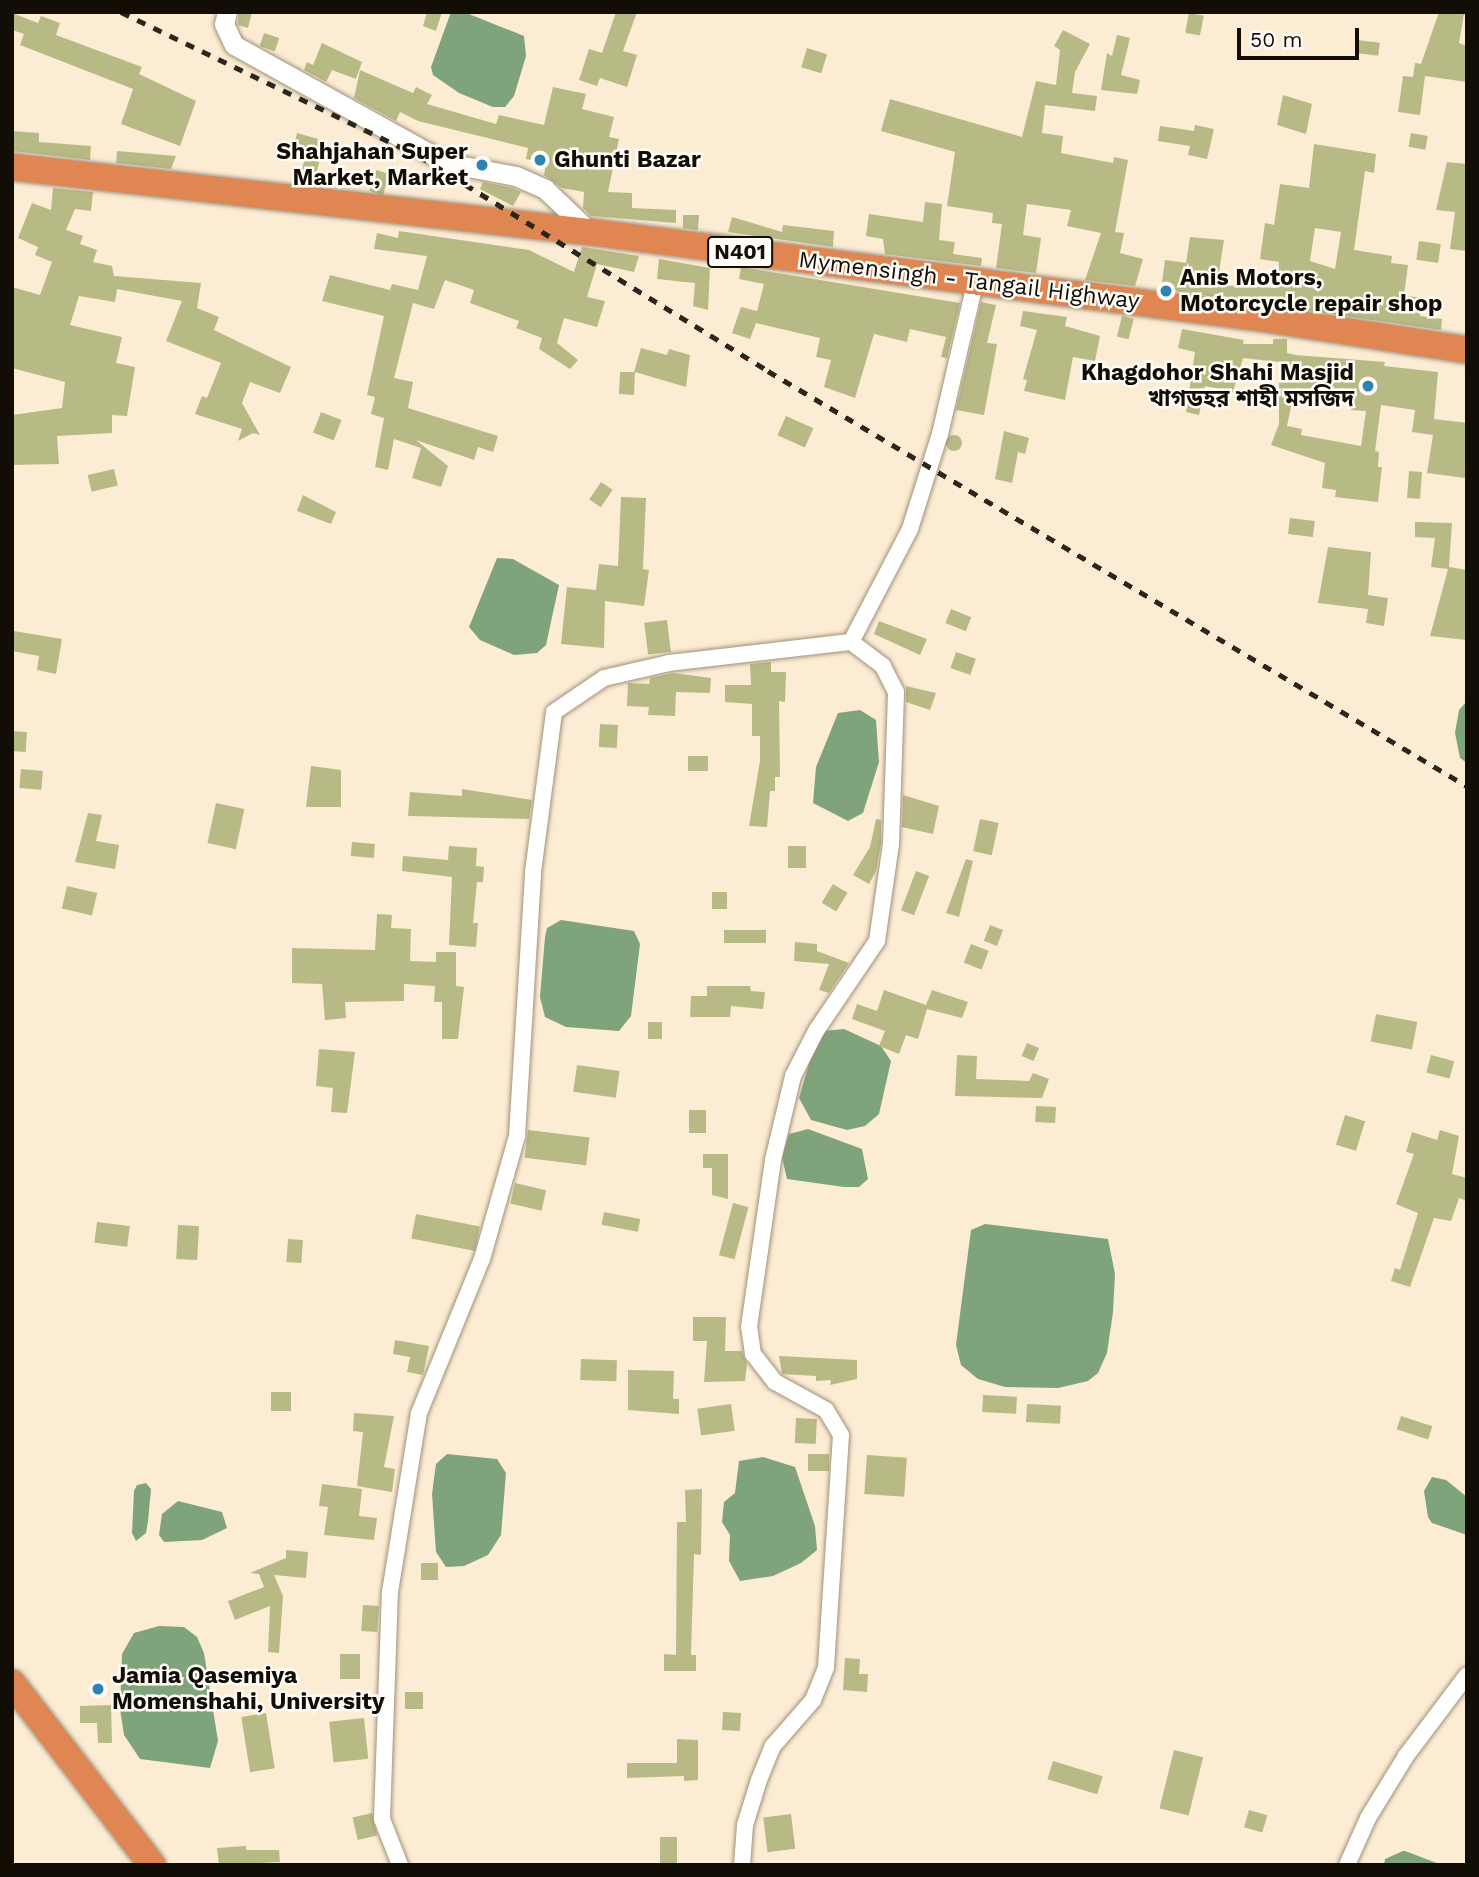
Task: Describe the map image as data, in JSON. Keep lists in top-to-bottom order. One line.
{"streets":{"highway":["N401","Mymensingh - Tangail Highway"]},"places":["Ghunti Bazar","Shahjahan Super Market, Market","Anis Motors, Motorcycle repair shop","Khagdohor Shahi Masjid খাগডহর শাহী মসজিদ","Jamia Qasemiya Momenshahi, University"],"scale_bar":"50 m"}
